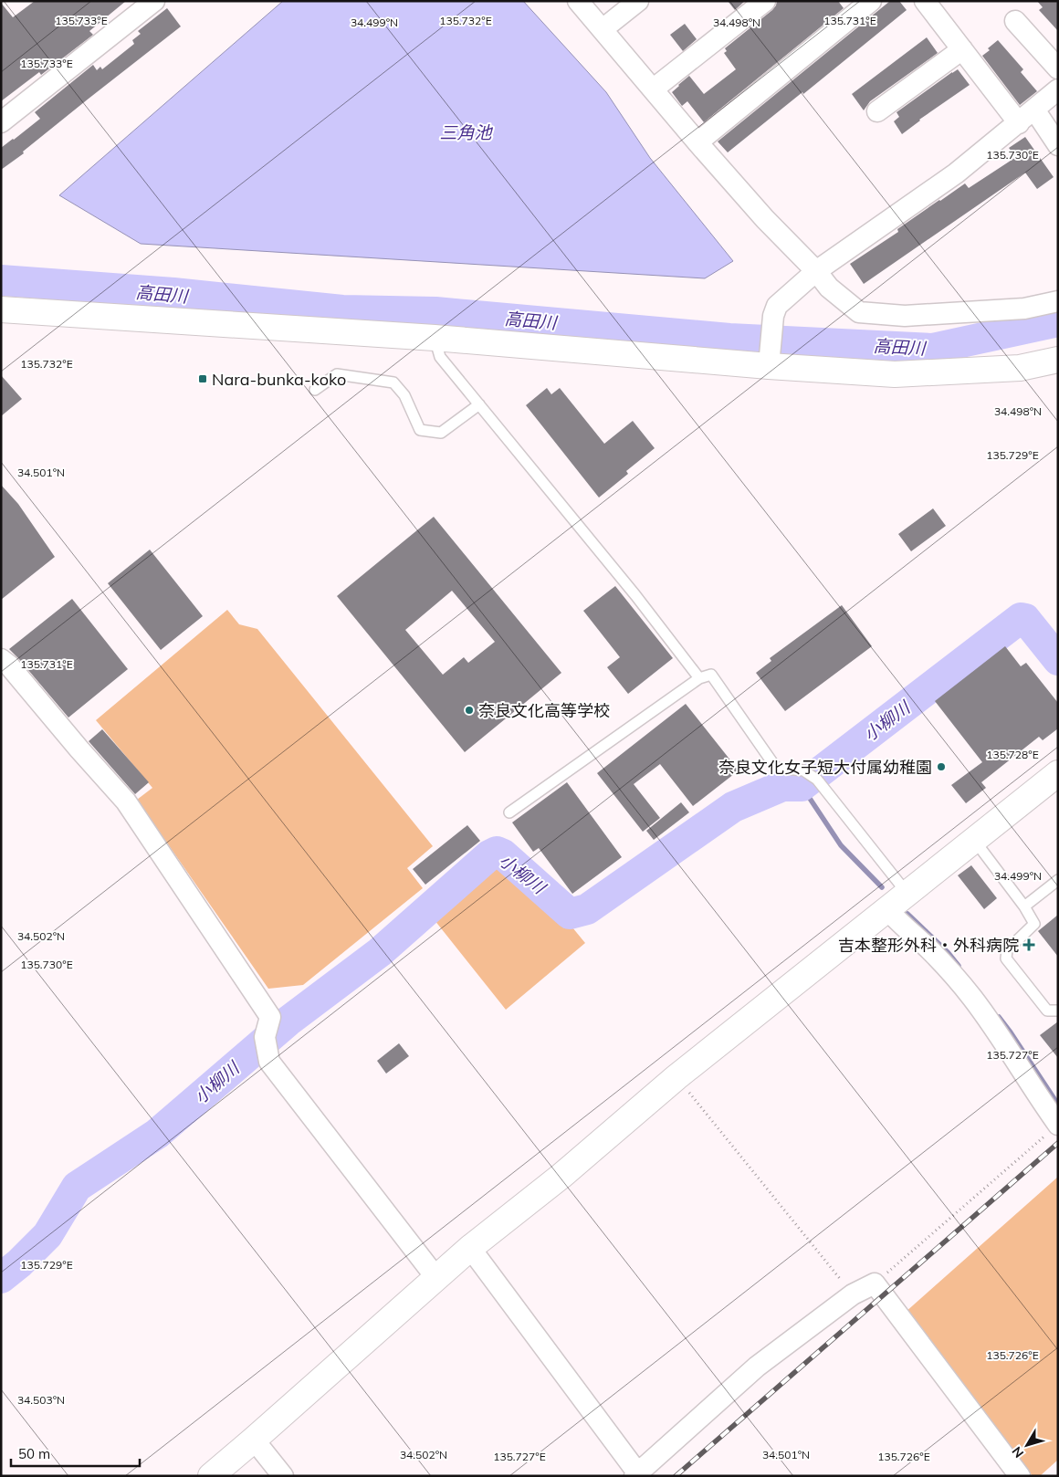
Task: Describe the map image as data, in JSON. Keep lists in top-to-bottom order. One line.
{"water":["三角池","高田川","小柳川"],"places":{"transit":["Nara-bunka-koko"],"other":["奈良文化高等学校","奈良文化女子短大付属幼稚園"],"health":["吉本整形外科・外科病院"]},"scale_bar":"50 m","north":"bottom left","coordinates":["135.733°E","135.732°E","135.731°E","34.499°N","34.498°N","135.730°E","135.729°E","34.501°N","135.728°E","34.502°N","135.727°E","135.726°E","34.503°N"]}
